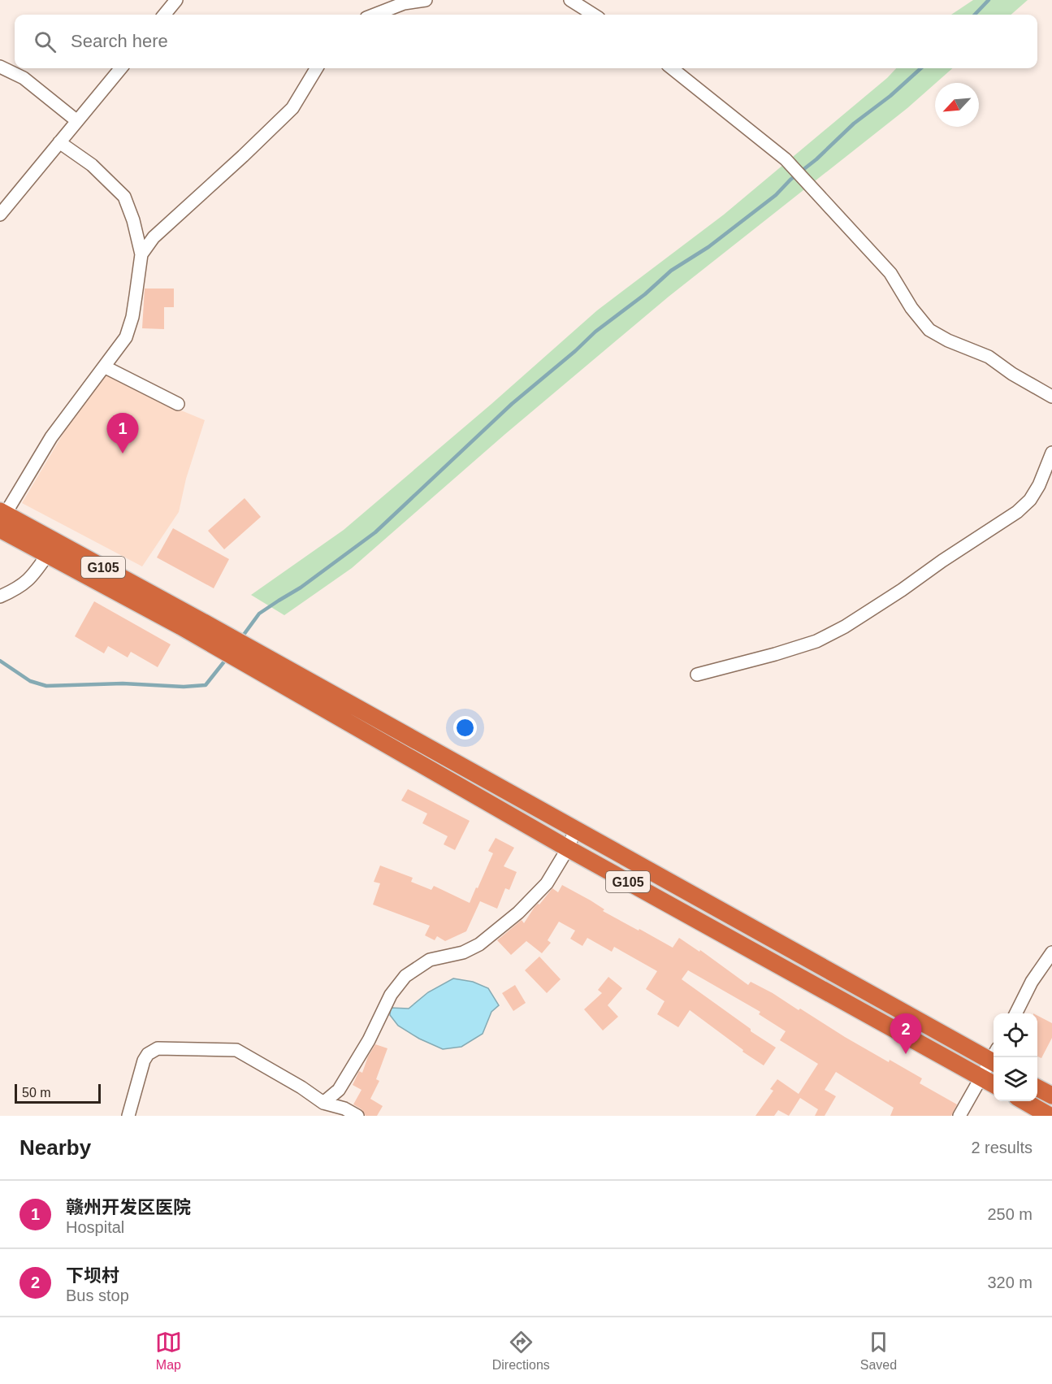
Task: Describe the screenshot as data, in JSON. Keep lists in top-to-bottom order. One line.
{"streets":{"highway":["G105"]},"scale_bar":"50 m","north":"bottom left","page":{"search":"Search here","pins":["1","2"],"scale":"50 m","heading":["Nearby","2 results"],"list":[{"mark":"1","name":"赣州开发区医院","note":"Hospital","value":"250 m"},{"mark":"2","name":"下坝村","note":"Bus stop","value":"320 m"}],"nav":["Map","Directions","Saved"]}}
